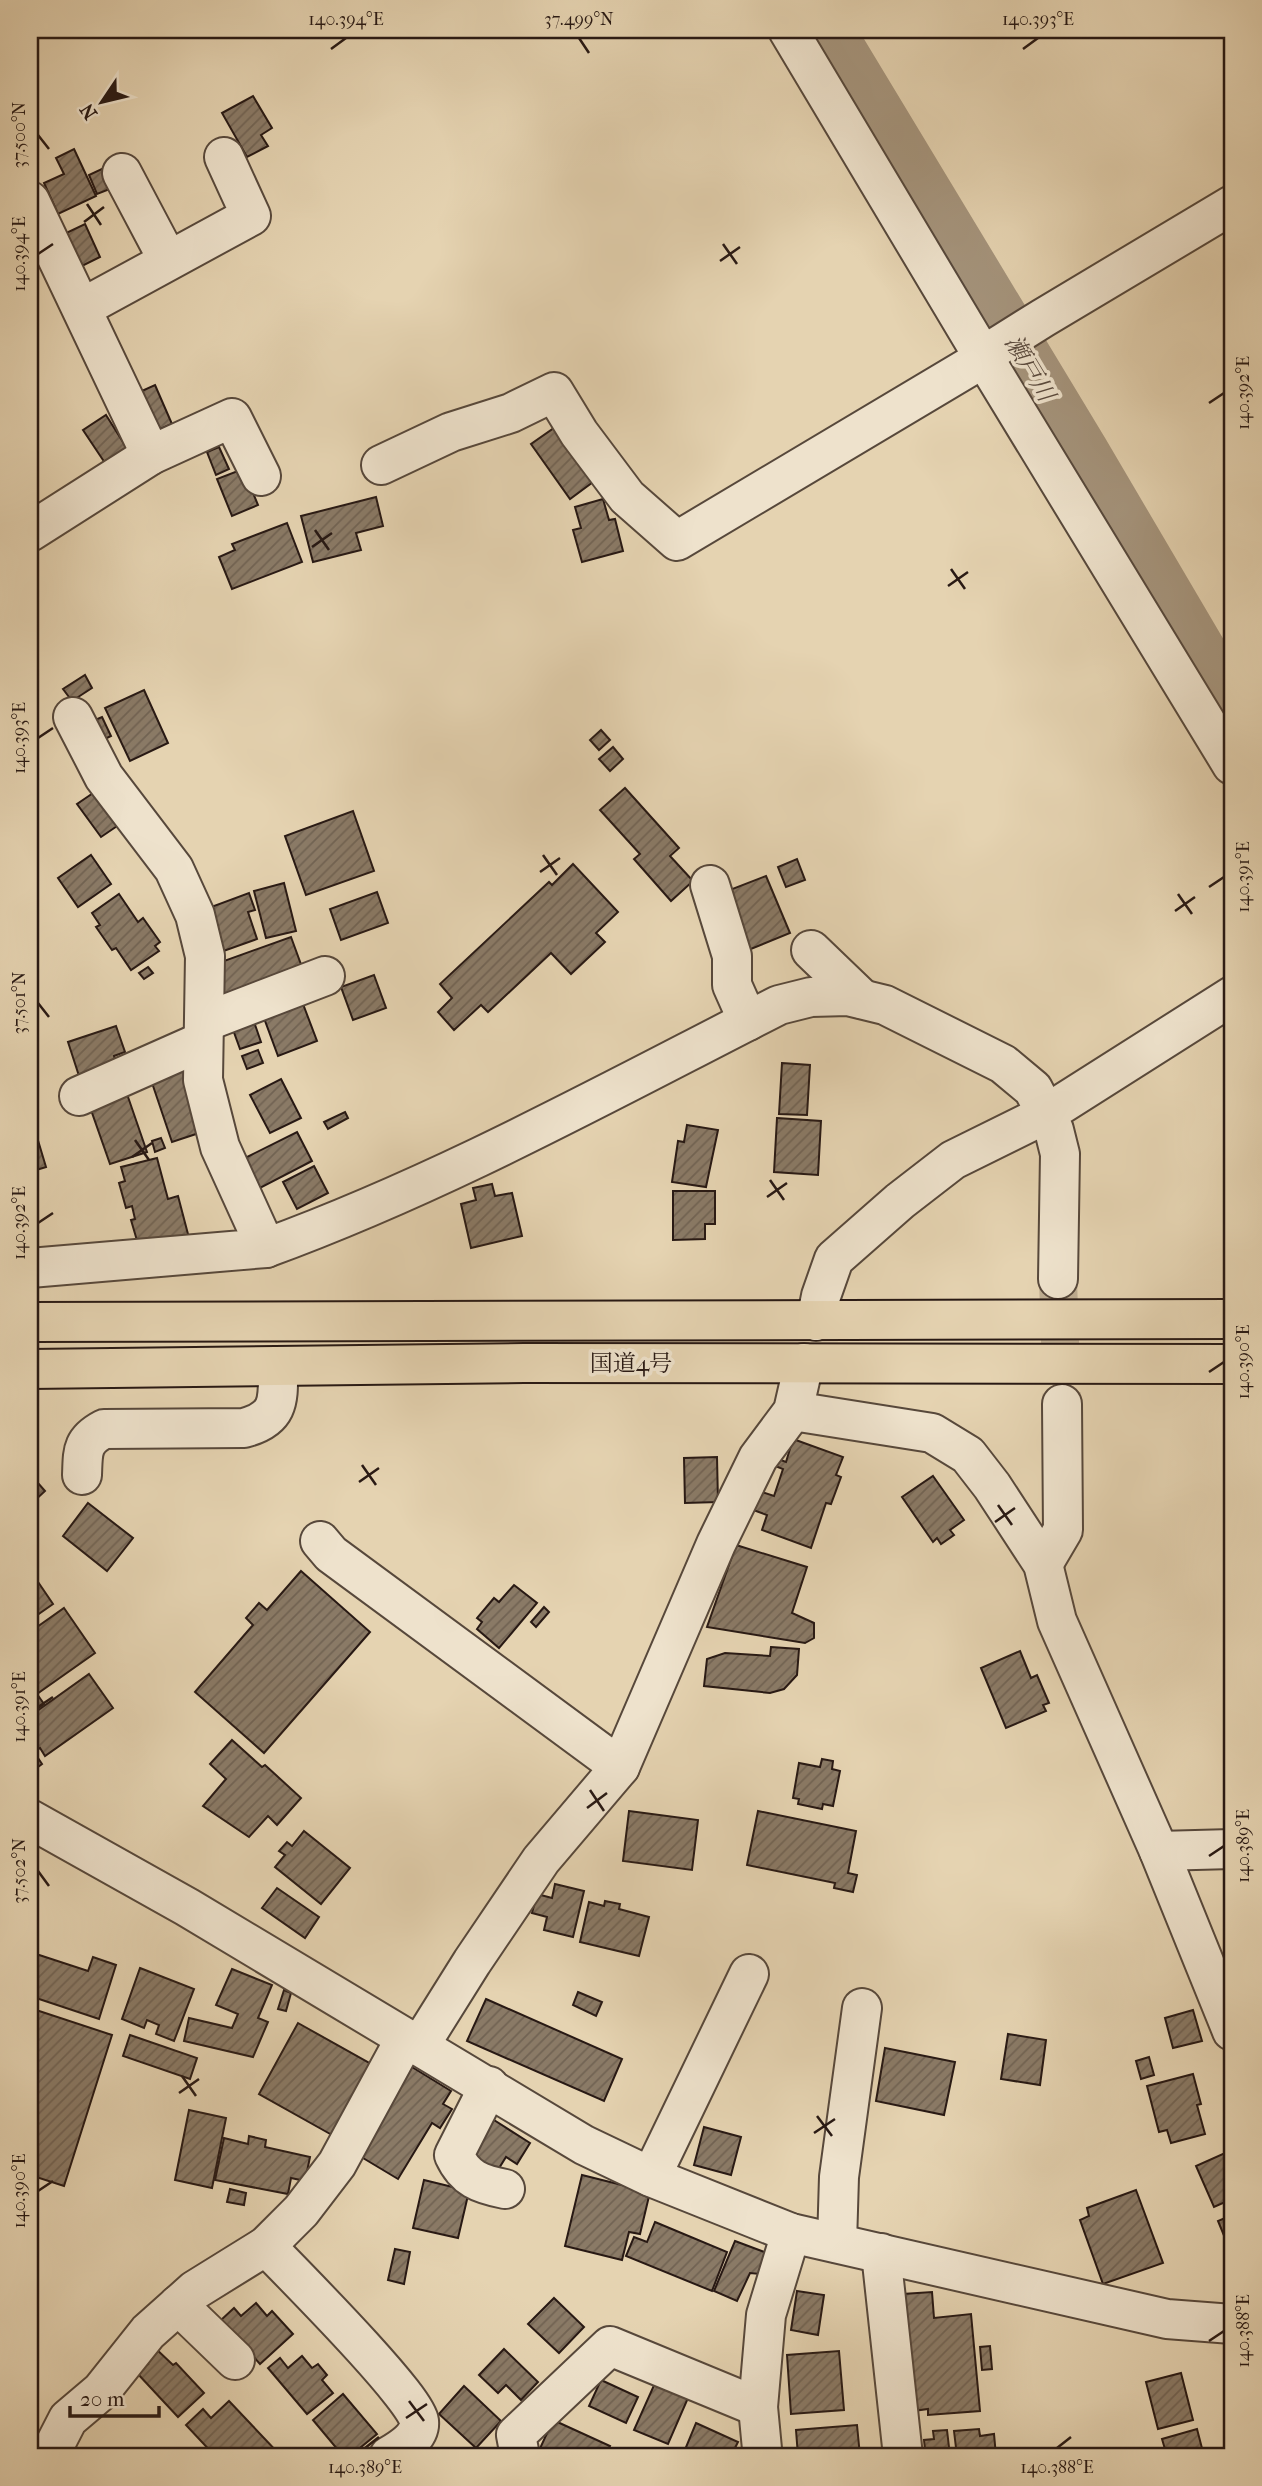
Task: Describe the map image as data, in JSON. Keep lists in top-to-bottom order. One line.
{"streets":{"highway":["国道4号"]},"water":["瀬戸川"],"scale_bar":"20 m","north":"bottom left","coordinates":["140.394°E","37.499°N","140.393°E","37.500°N","140.392°E","140.391°E","37.501°N","140.390°E","140.389°E","37.502°N","140.388°E"]}
